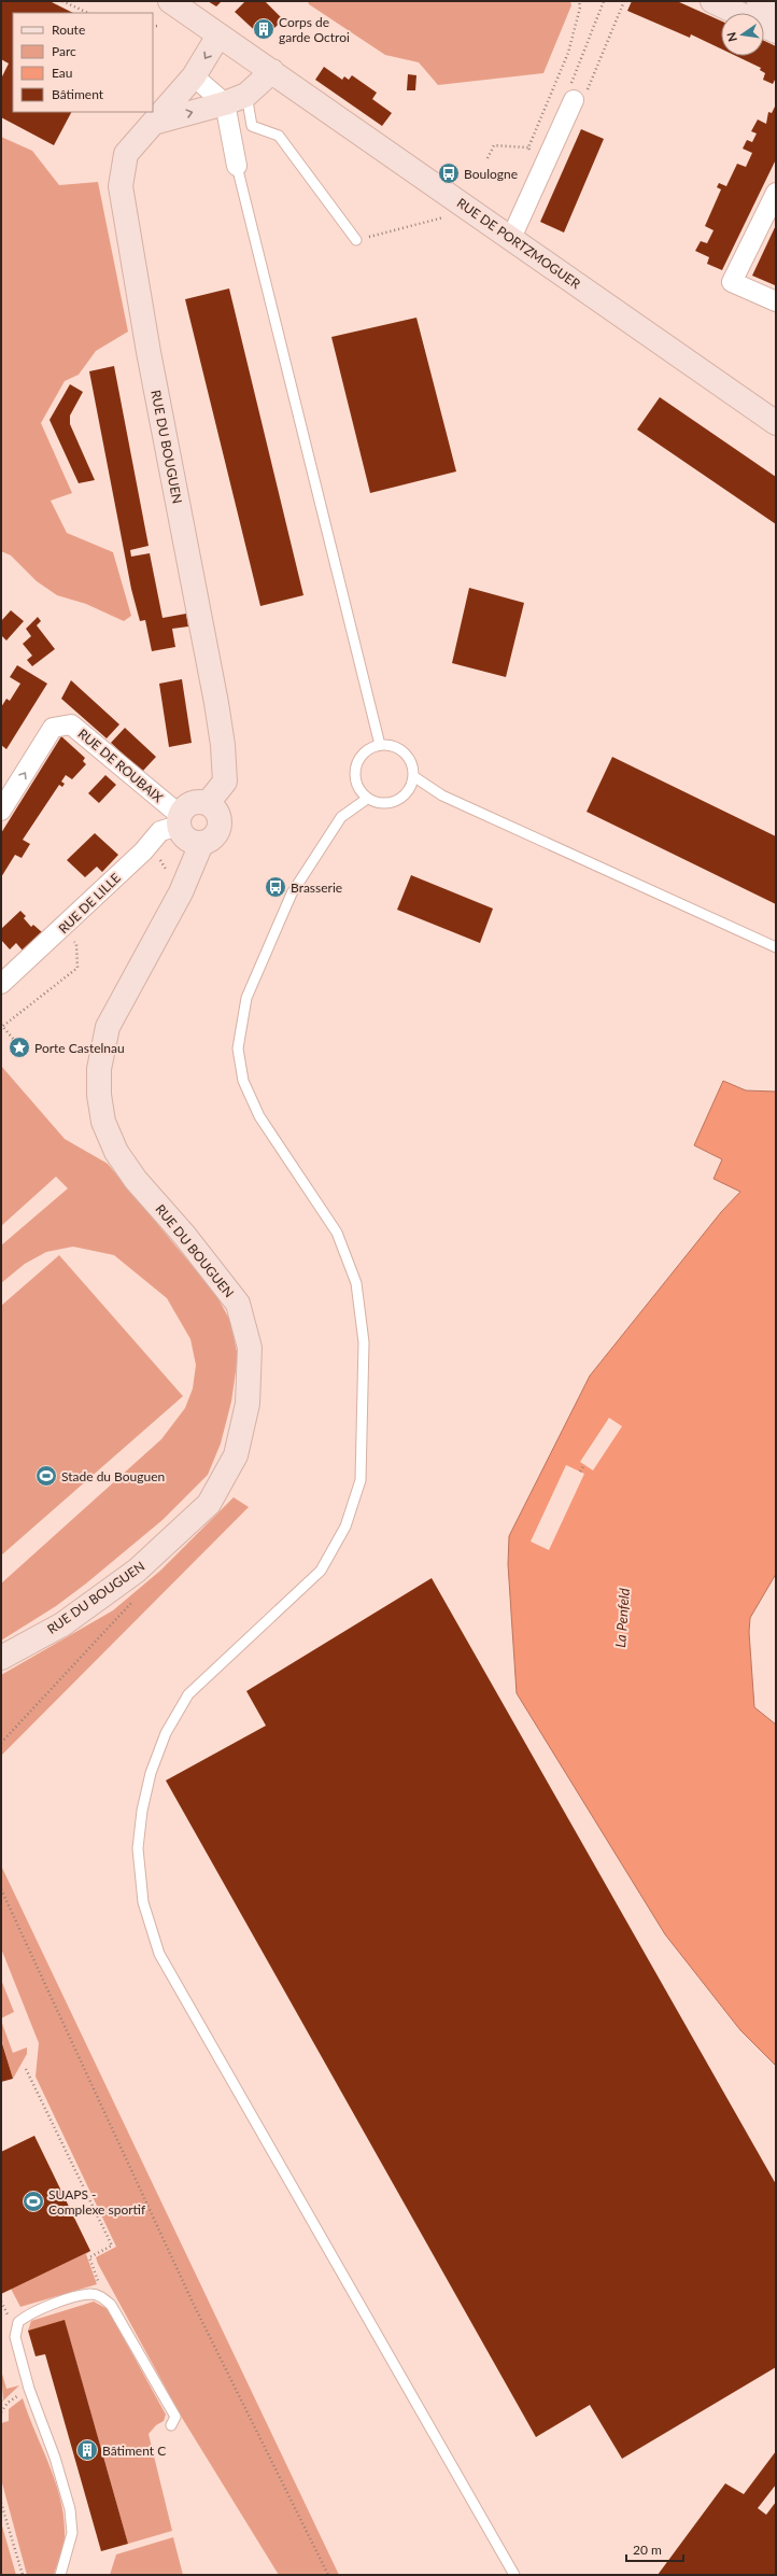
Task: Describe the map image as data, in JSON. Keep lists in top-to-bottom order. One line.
{"streets":{"street":["RUE DE PORTZMOGUER","RUE DU BOUGUEN","RUE DE ROUBAIX","RUE DE LILLE"]},"crossings":[["RUE DE PORTZMOGUER","RUE DU BOUGUEN"],["RUE DU BOUGUEN","RUE DE ROUBAIX"],["RUE DU BOUGUEN","RUE DE LILLE"],["RUE DE ROUBAIX","RUE DE LILLE"]],"water":["La Penfeld"],"places":{"building":["Corps de garde Octroi","Bâtiment C"],"bus stop":["Boulogne","Brasserie"],"place":["Porte Castelnau"],"sports":["Stade du Bouguen","SUAPS - Complexe sportif"]},"legend":["Route","Parc","Eau","Bâtiment"],"scale_bar":"20 m","north":"left"}
